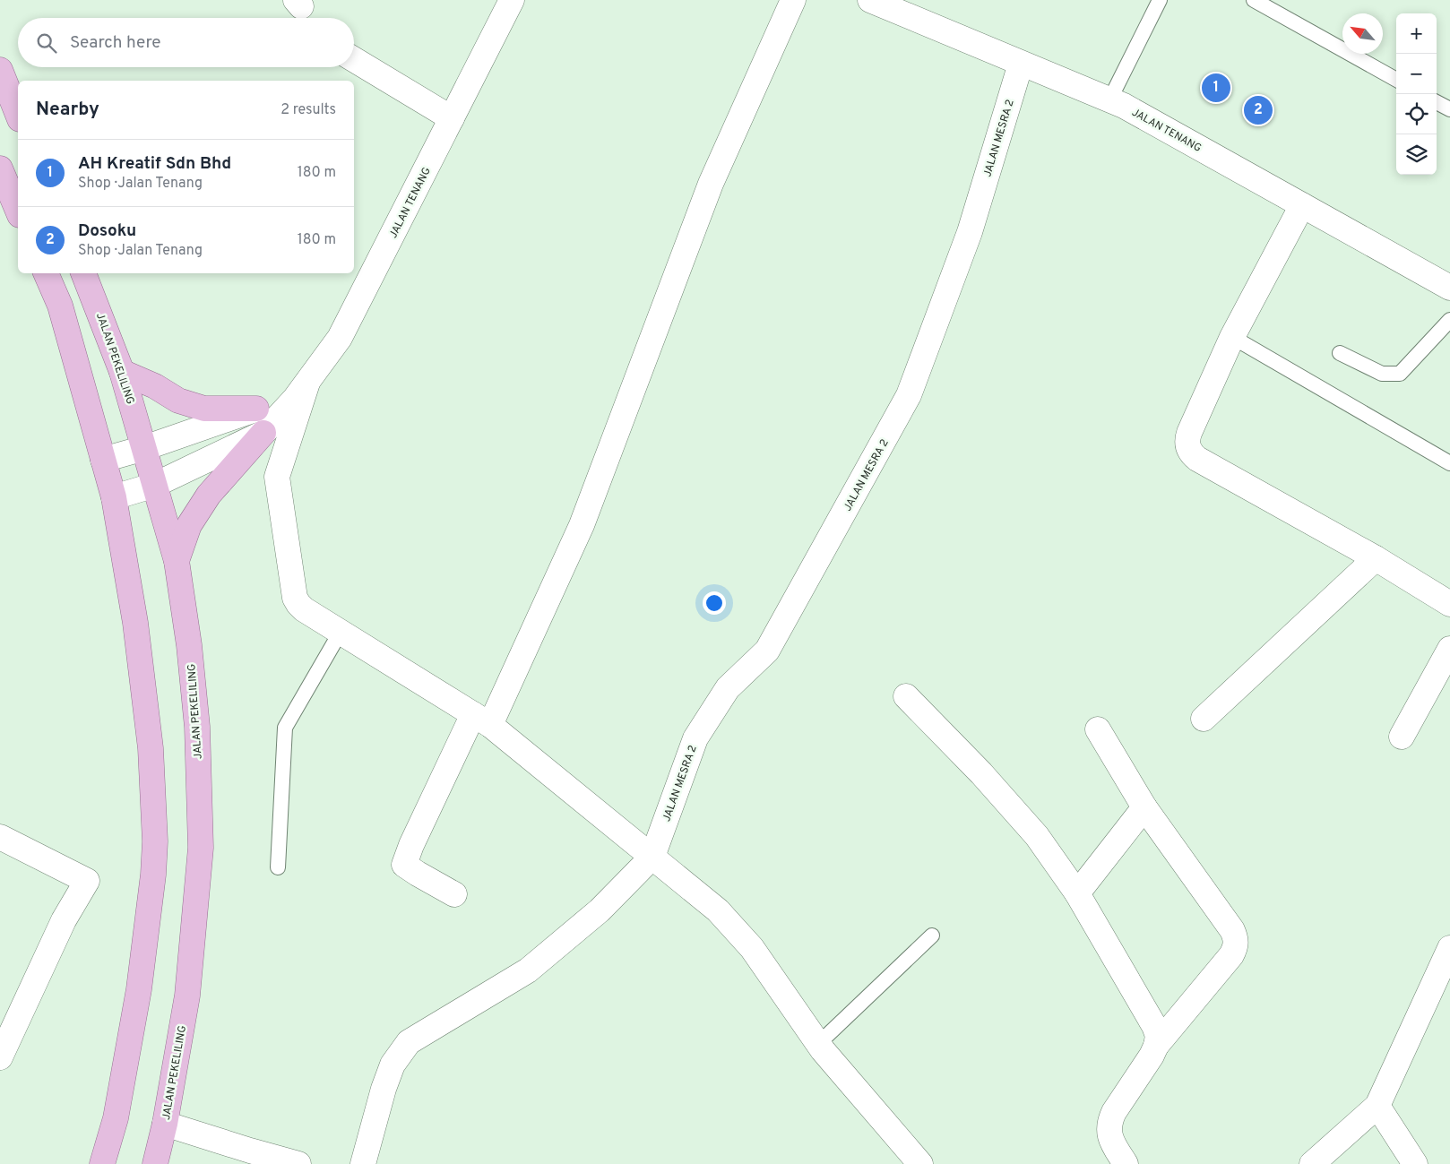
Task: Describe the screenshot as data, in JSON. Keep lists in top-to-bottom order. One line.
{"streets":{"main road":["JALAN PEKELILING"],"street":["JALAN TENANG","JALAN MESRA 2"]},"crossings":[["JALAN TENANG","JALAN MESRA 2"],["JALAN TENANG","JALAN PEKELILING"]],"north":"top left","page":{"map_buttons":["+","−"],"search":"Search here","pins":["1","2"],"heading":["Nearby","2 results"],"list":[{"mark":"1","name":"AH Kreatif Sdn Bhd","note":"Shop · Jalan Tenang","value":"180 m"},{"mark":"2","name":"Dosoku","note":"Shop · Jalan Tenang","value":"180 m"}]}}
